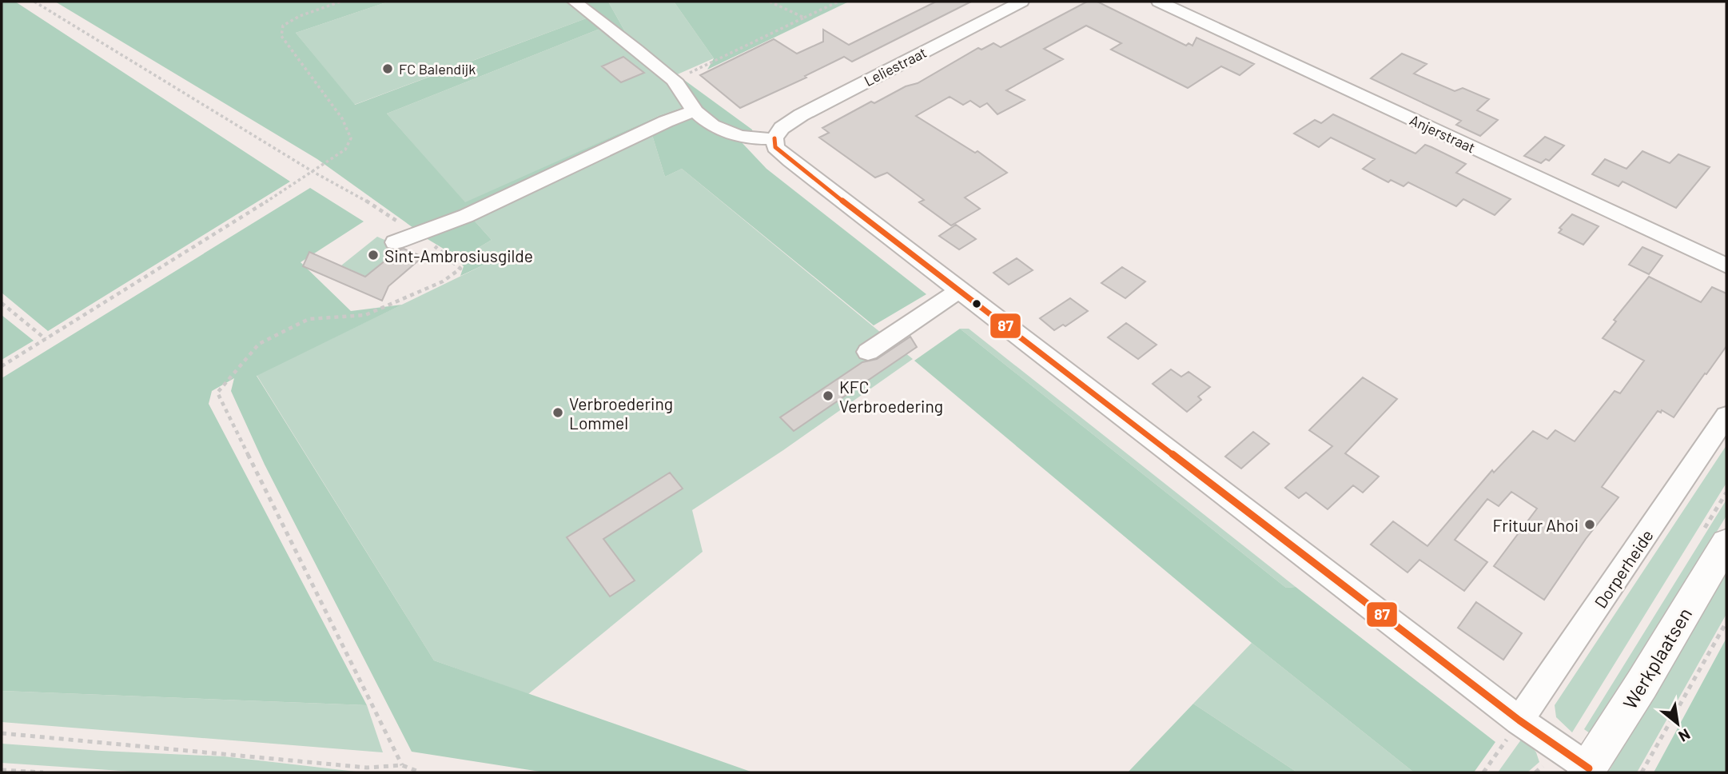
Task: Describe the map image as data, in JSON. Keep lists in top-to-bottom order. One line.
{"streets":{"main road":["Werkplaatsen"],"street":["Leliestraat","Anjerstraat","Dorperheide"]},"places":["FC Balendijk","Sint-Ambrosiusgilde","KFC Verbroedering","Verbroedering Lommel","Frituur Ahoi"],"lines":["transit line 87"],"north":"bottom right"}
